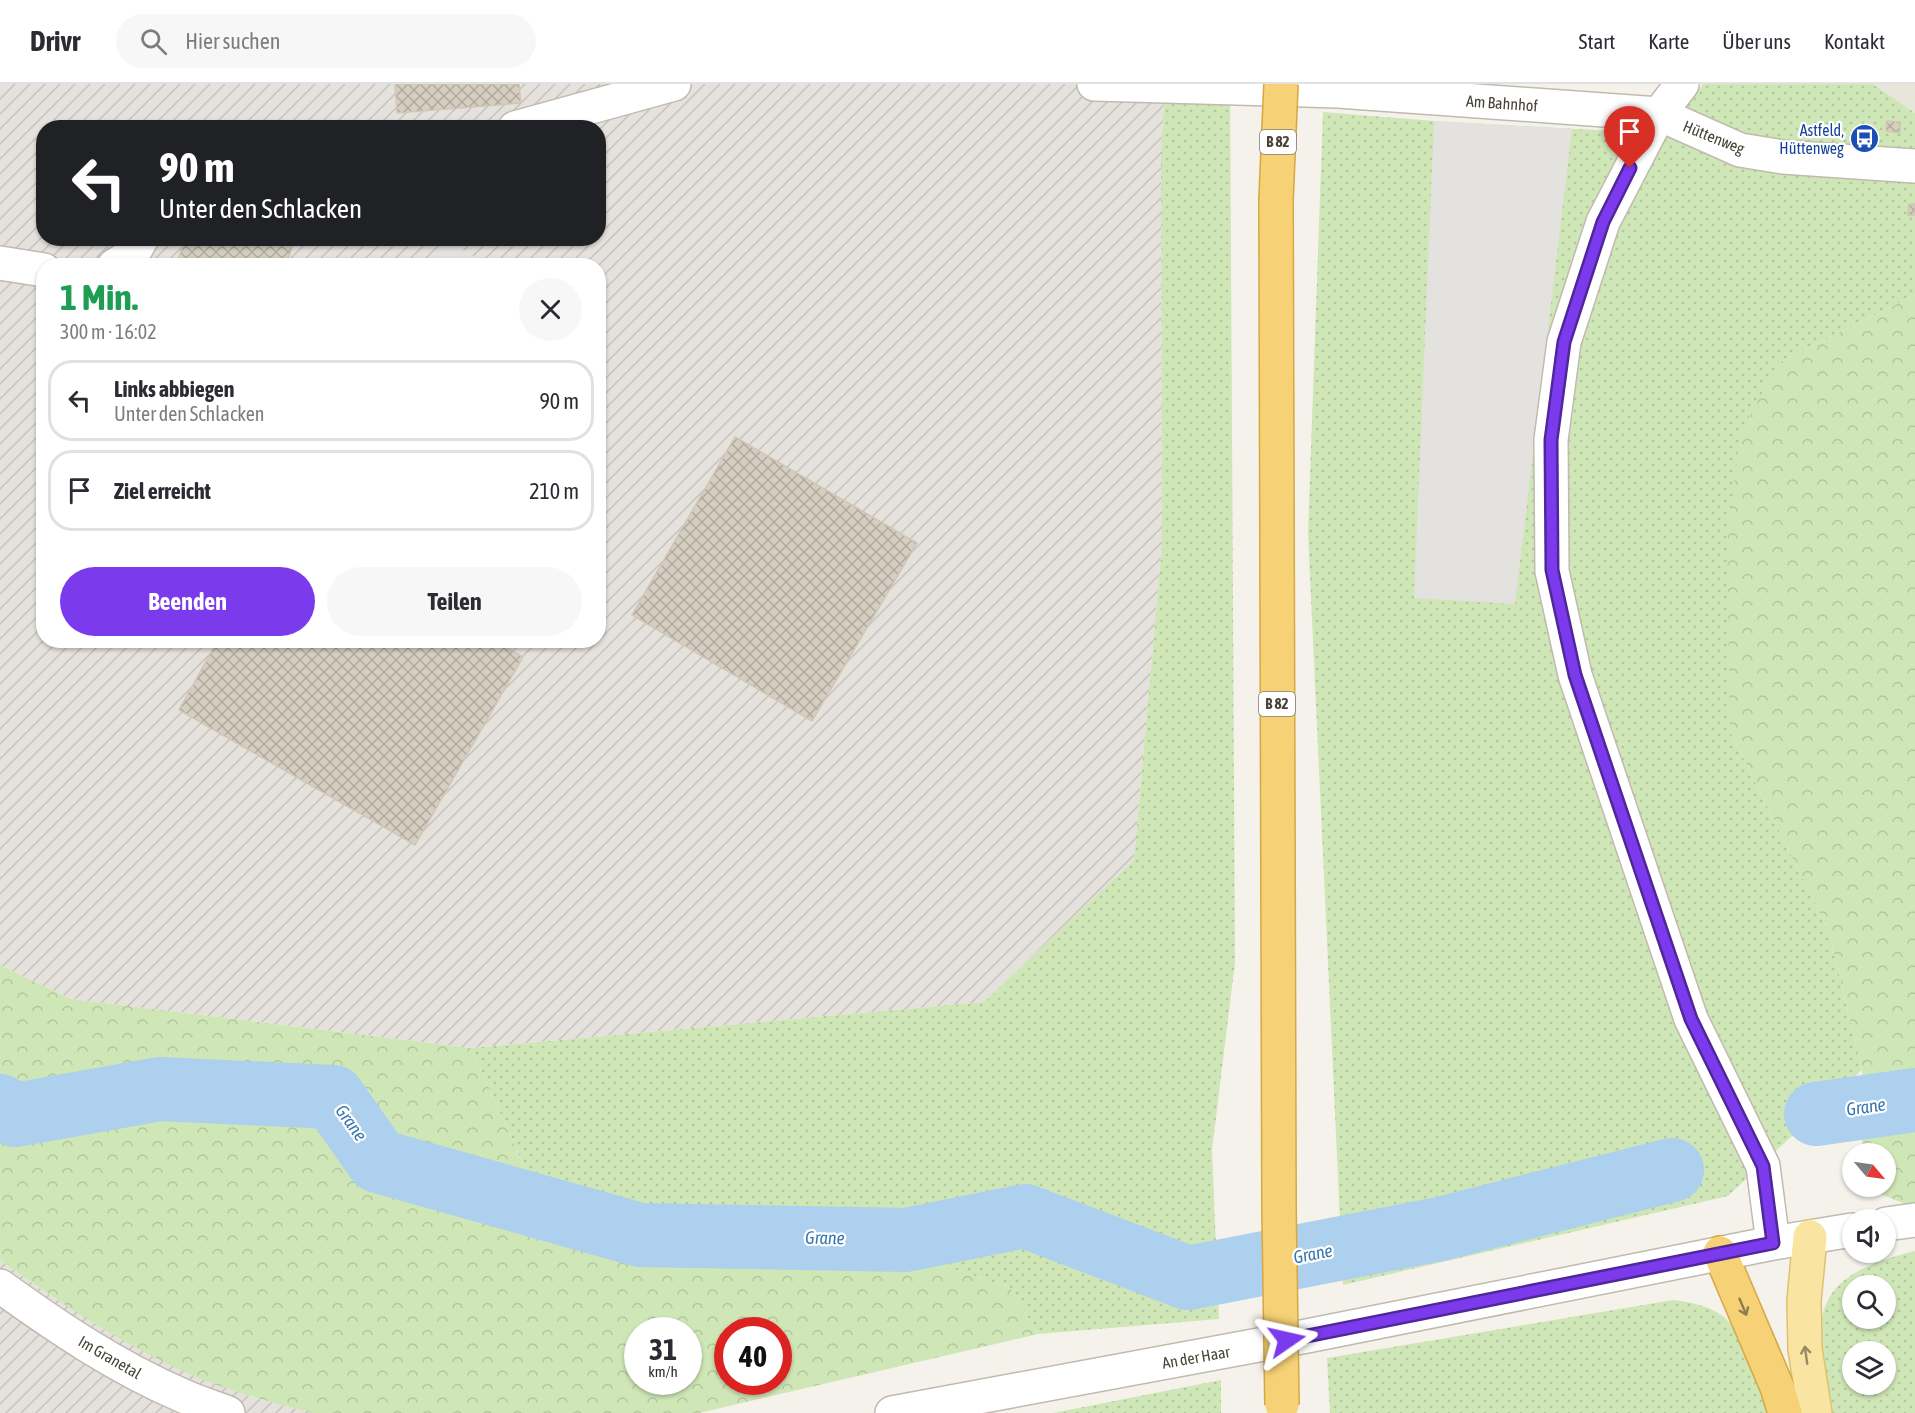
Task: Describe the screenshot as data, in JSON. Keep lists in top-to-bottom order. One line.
{"streets":{"highway":["B 82"],"street":["Am Bahnhof","Hüttenweg","Im Granetal","An der Haar"]},"crossings":[["Am Bahnhof","Hüttenweg"]],"water":["Grane"],"places":{"bus stop":["Astfeld, Hüttenweg"]},"north":"bottom right","page":{"header":"Drivr","search":"Hier suchen","nav":["Start","Karte","Über uns","Kontakt"],"turn":["90 m","Unter den Schlacken"],"heading":["1 Min.","300 m · 16:02"],"list":[{"name":"Links abbiegen","note":"Unter den Schlacken","value":"90 m"},{"name":"Ziel erreicht","value":"210 m"}],"buttons":["Beenden","Teilen"],"speed":"31 km/h","limit":"40"}}
